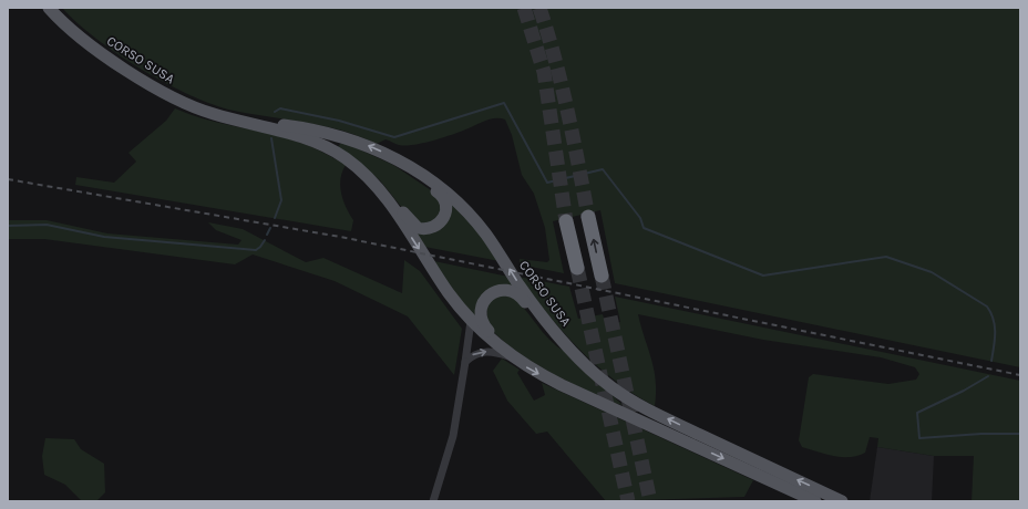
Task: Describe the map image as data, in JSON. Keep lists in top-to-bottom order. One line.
{"streets":{"main road":["CORSO SUSA"]}}
